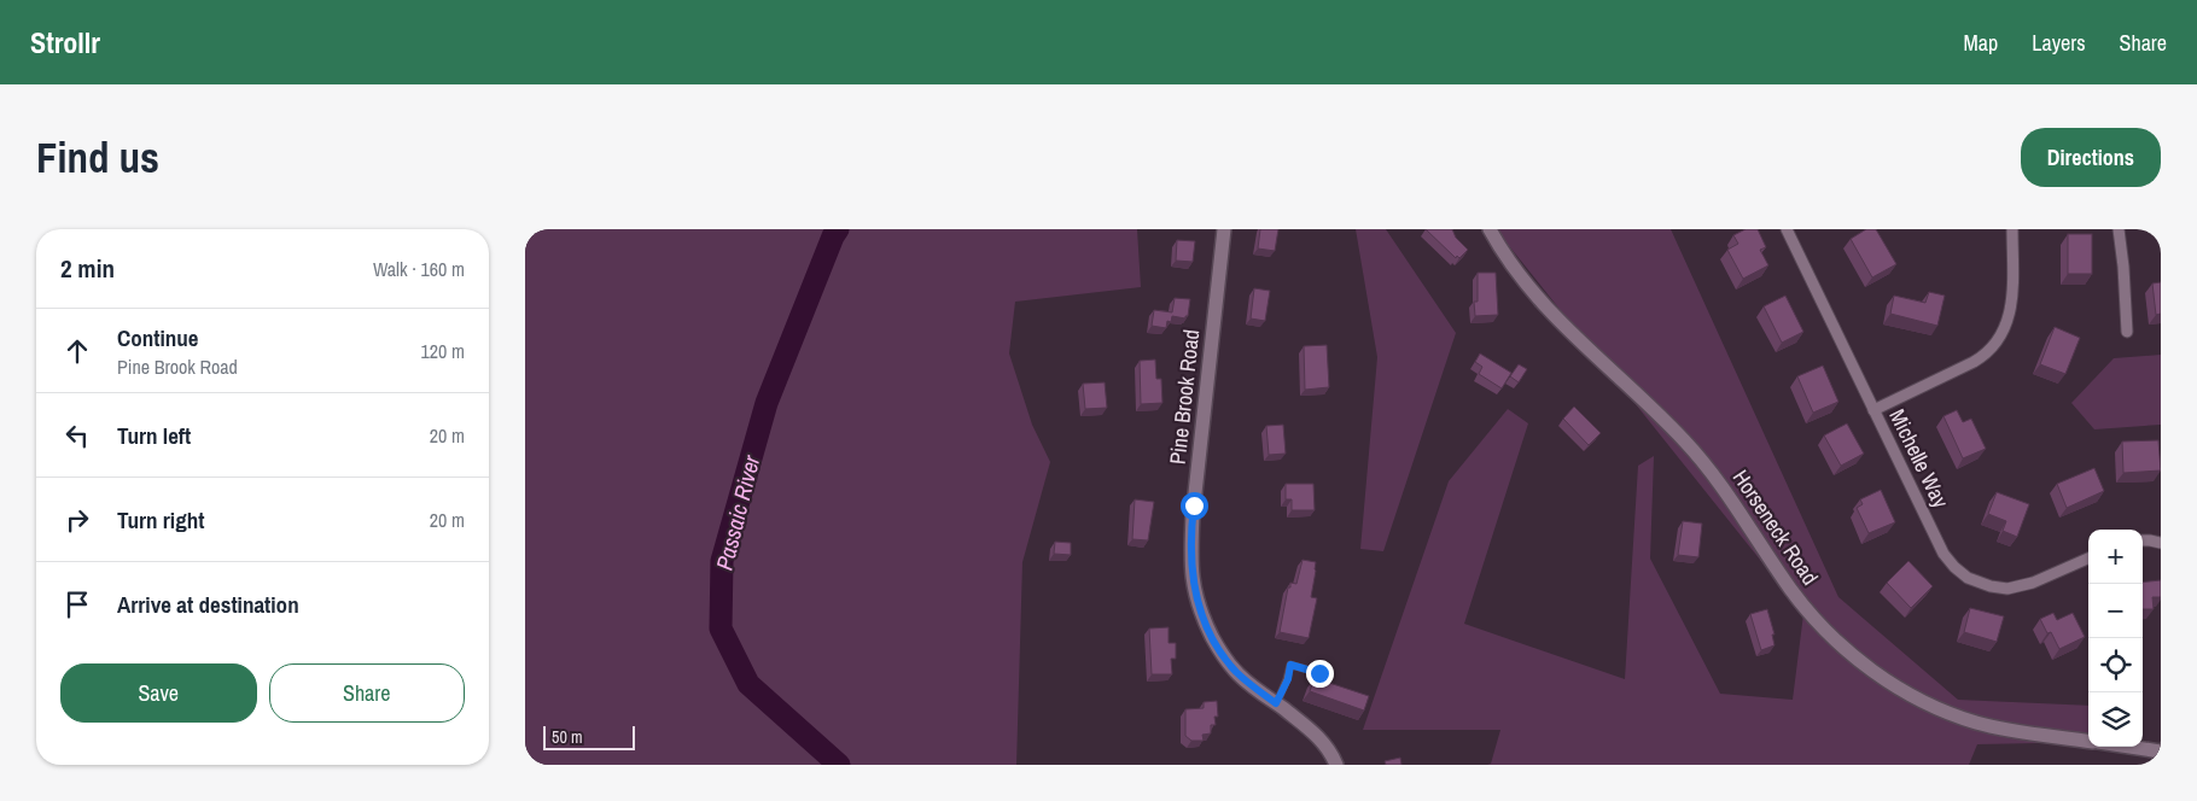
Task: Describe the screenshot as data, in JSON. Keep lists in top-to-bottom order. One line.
{"streets":{"street":["Pine Brook Road","Michelle Way","Horseneck Road"]},"water":["Passaic River"],"scale_bar":"50 m","page":{"header":"Strollr","nav":["Map","Layers","Share"],"buttons":["Directions",["Save","Share"]],"title":"Find us","heading":["2 min","Walk · 160 m"],"list":[["Continue","Pine Brook Road","120 m"],["Turn left","20 m"],["Turn right","20 m"],"Arrive at destination"],"map_buttons":["+","−"],"scale":"50 m"}}
